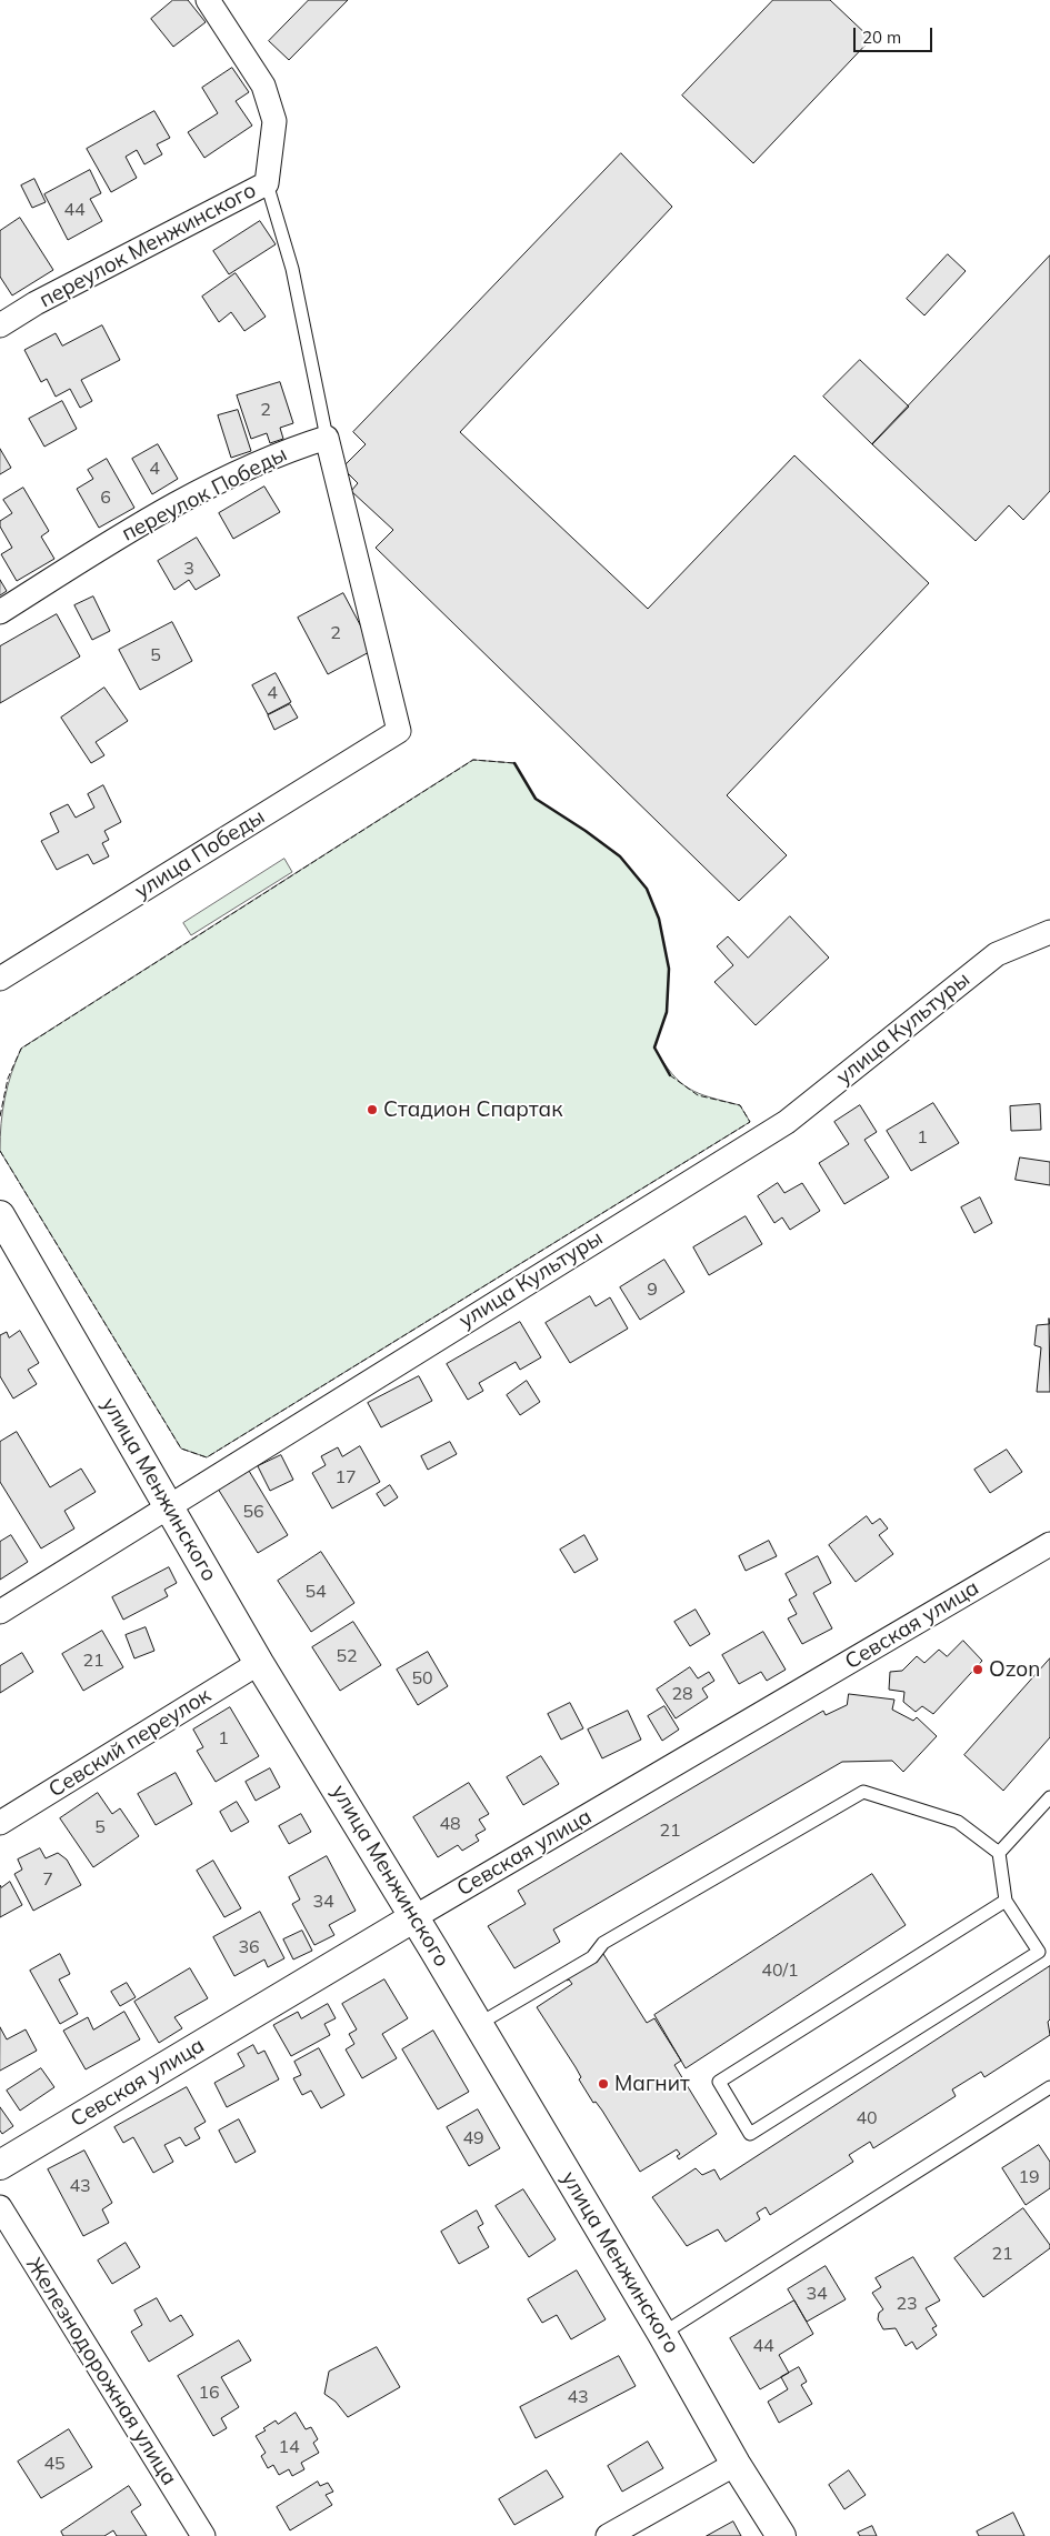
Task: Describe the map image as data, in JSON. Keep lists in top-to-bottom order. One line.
{"streets":{"street":["переулок Менжинского","переулок Победы","улица Победы","улица Культуры","улица Менжинского","Севская улица","Севский переулок","Железнодорожная улица"]},"crossings":[["переулок Победы","улица Победы"],["улица Культуры","улица Менжинского"],["улица Менжинского","Севская улица"],["улица Менжинского","Севский переулок"]],"places":["Стадион Спартак","Ozon","Магнит"],"house_numbers":["44","2","4","6","3","2","5","4","1","9","17","56","54","52","21","50","28","1","48","5","21","7","34","36","40/1","40","49","19","43","21","34","23","44","16","43","14","45"],"scale_bar":"20 m"}
